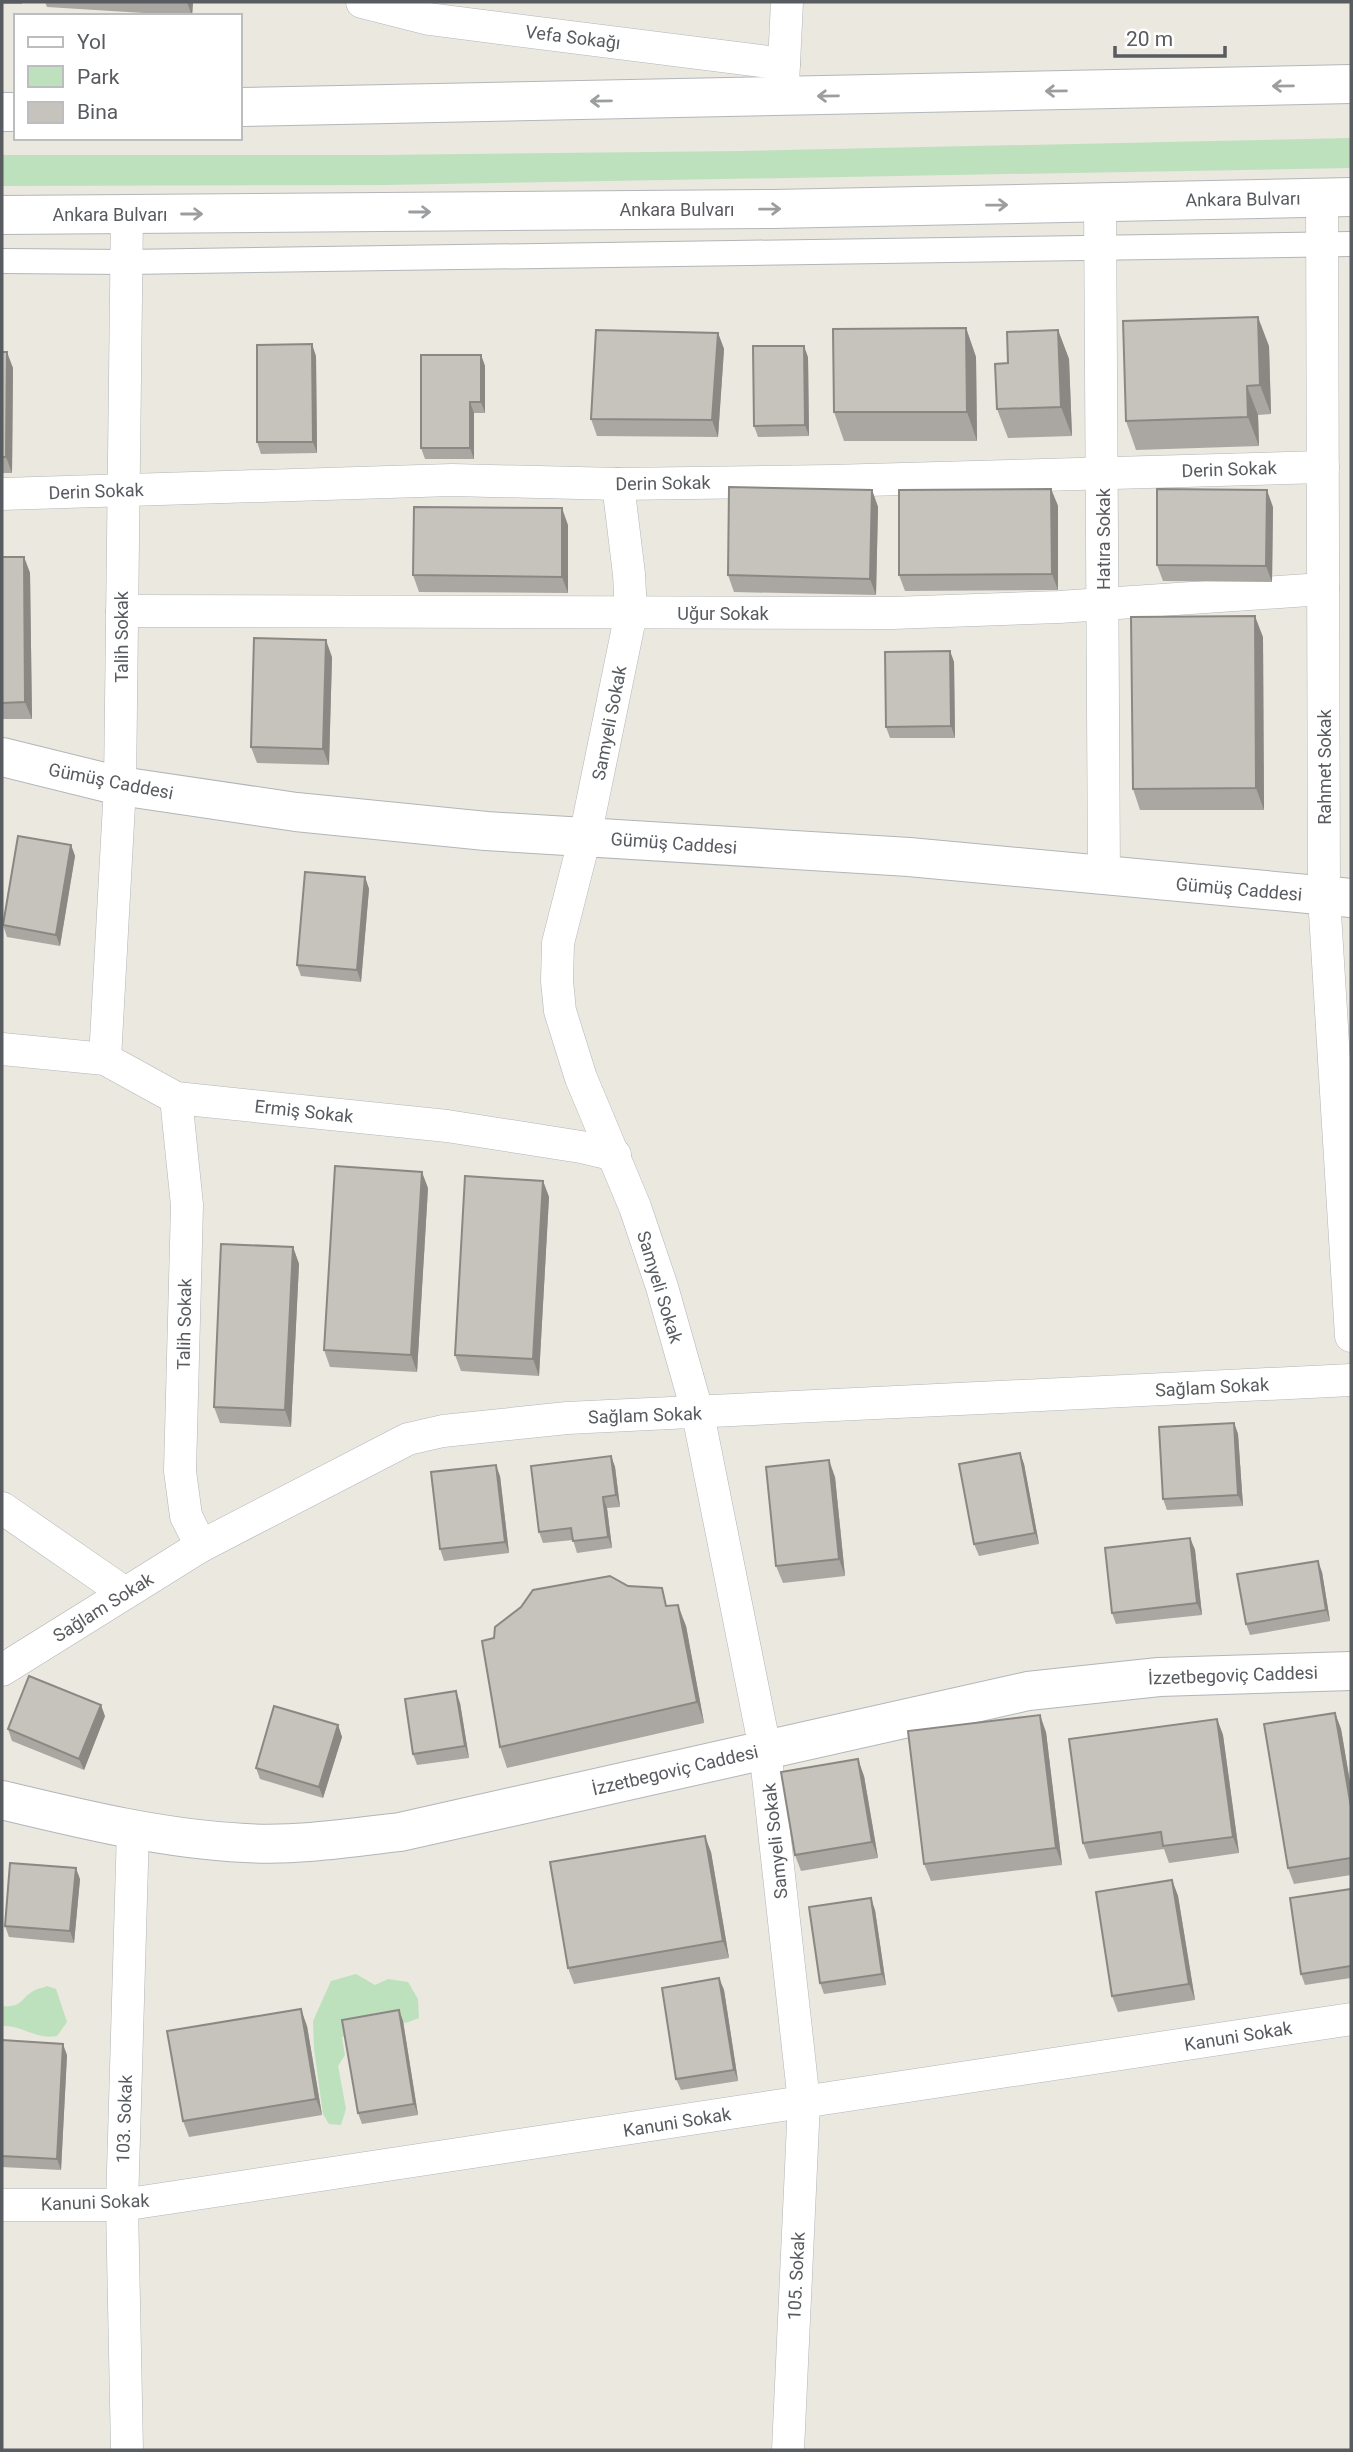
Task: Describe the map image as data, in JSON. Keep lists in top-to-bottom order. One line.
{"streets":{"street":["Vefa Sokağı","Ankara Bulvarı","Derin Sokak","Hatıra Sokak","Uğur Sokak","Talih Sokak","Samyeli Sokak","Rahmet Sokak","Gümüş Caddesi","Ermiş Sokak","Sağlam Sokak","İzzetbegoviç Caddesi","Kanuni Sokak","103. Sokak","105. Sokak"]},"crossings":[["Ankara Bulvarı","Hatıra Sokak"],["Ankara Bulvarı","Talih Sokak"],["Ankara Bulvarı","Rahmet Sokak"],["Derin Sokak","Hatıra Sokak"],["Derin Sokak","Talih Sokak"],["Derin Sokak","Samyeli Sokak"],["Derin Sokak","Rahmet Sokak"],["Hatıra Sokak","Uğur Sokak"],["Hatıra Sokak","Gümüş Caddesi"],["Uğur Sokak","Talih Sokak"],["Uğur Sokak","Samyeli Sokak"],["Uğur Sokak","Rahmet Sokak"],["Talih Sokak","Gümüş Caddesi"],["Talih Sokak","Ermiş Sokak"],["Talih Sokak","Sağlam Sokak"],["Samyeli Sokak","Gümüş Caddesi"],["Samyeli Sokak","Ermiş Sokak"],["Samyeli Sokak","Sağlam Sokak"],["Samyeli Sokak","İzzetbegoviç Caddesi"],["Samyeli Sokak","Kanuni Sokak"],["Samyeli Sokak","105. Sokak"],["Rahmet Sokak","Gümüş Caddesi"],["İzzetbegoviç Caddesi","103. Sokak"],["Kanuni Sokak","103. Sokak"],["Kanuni Sokak","105. Sokak"]],"legend":["Yol","Park","Bina"],"scale_bar":"20 m"}
